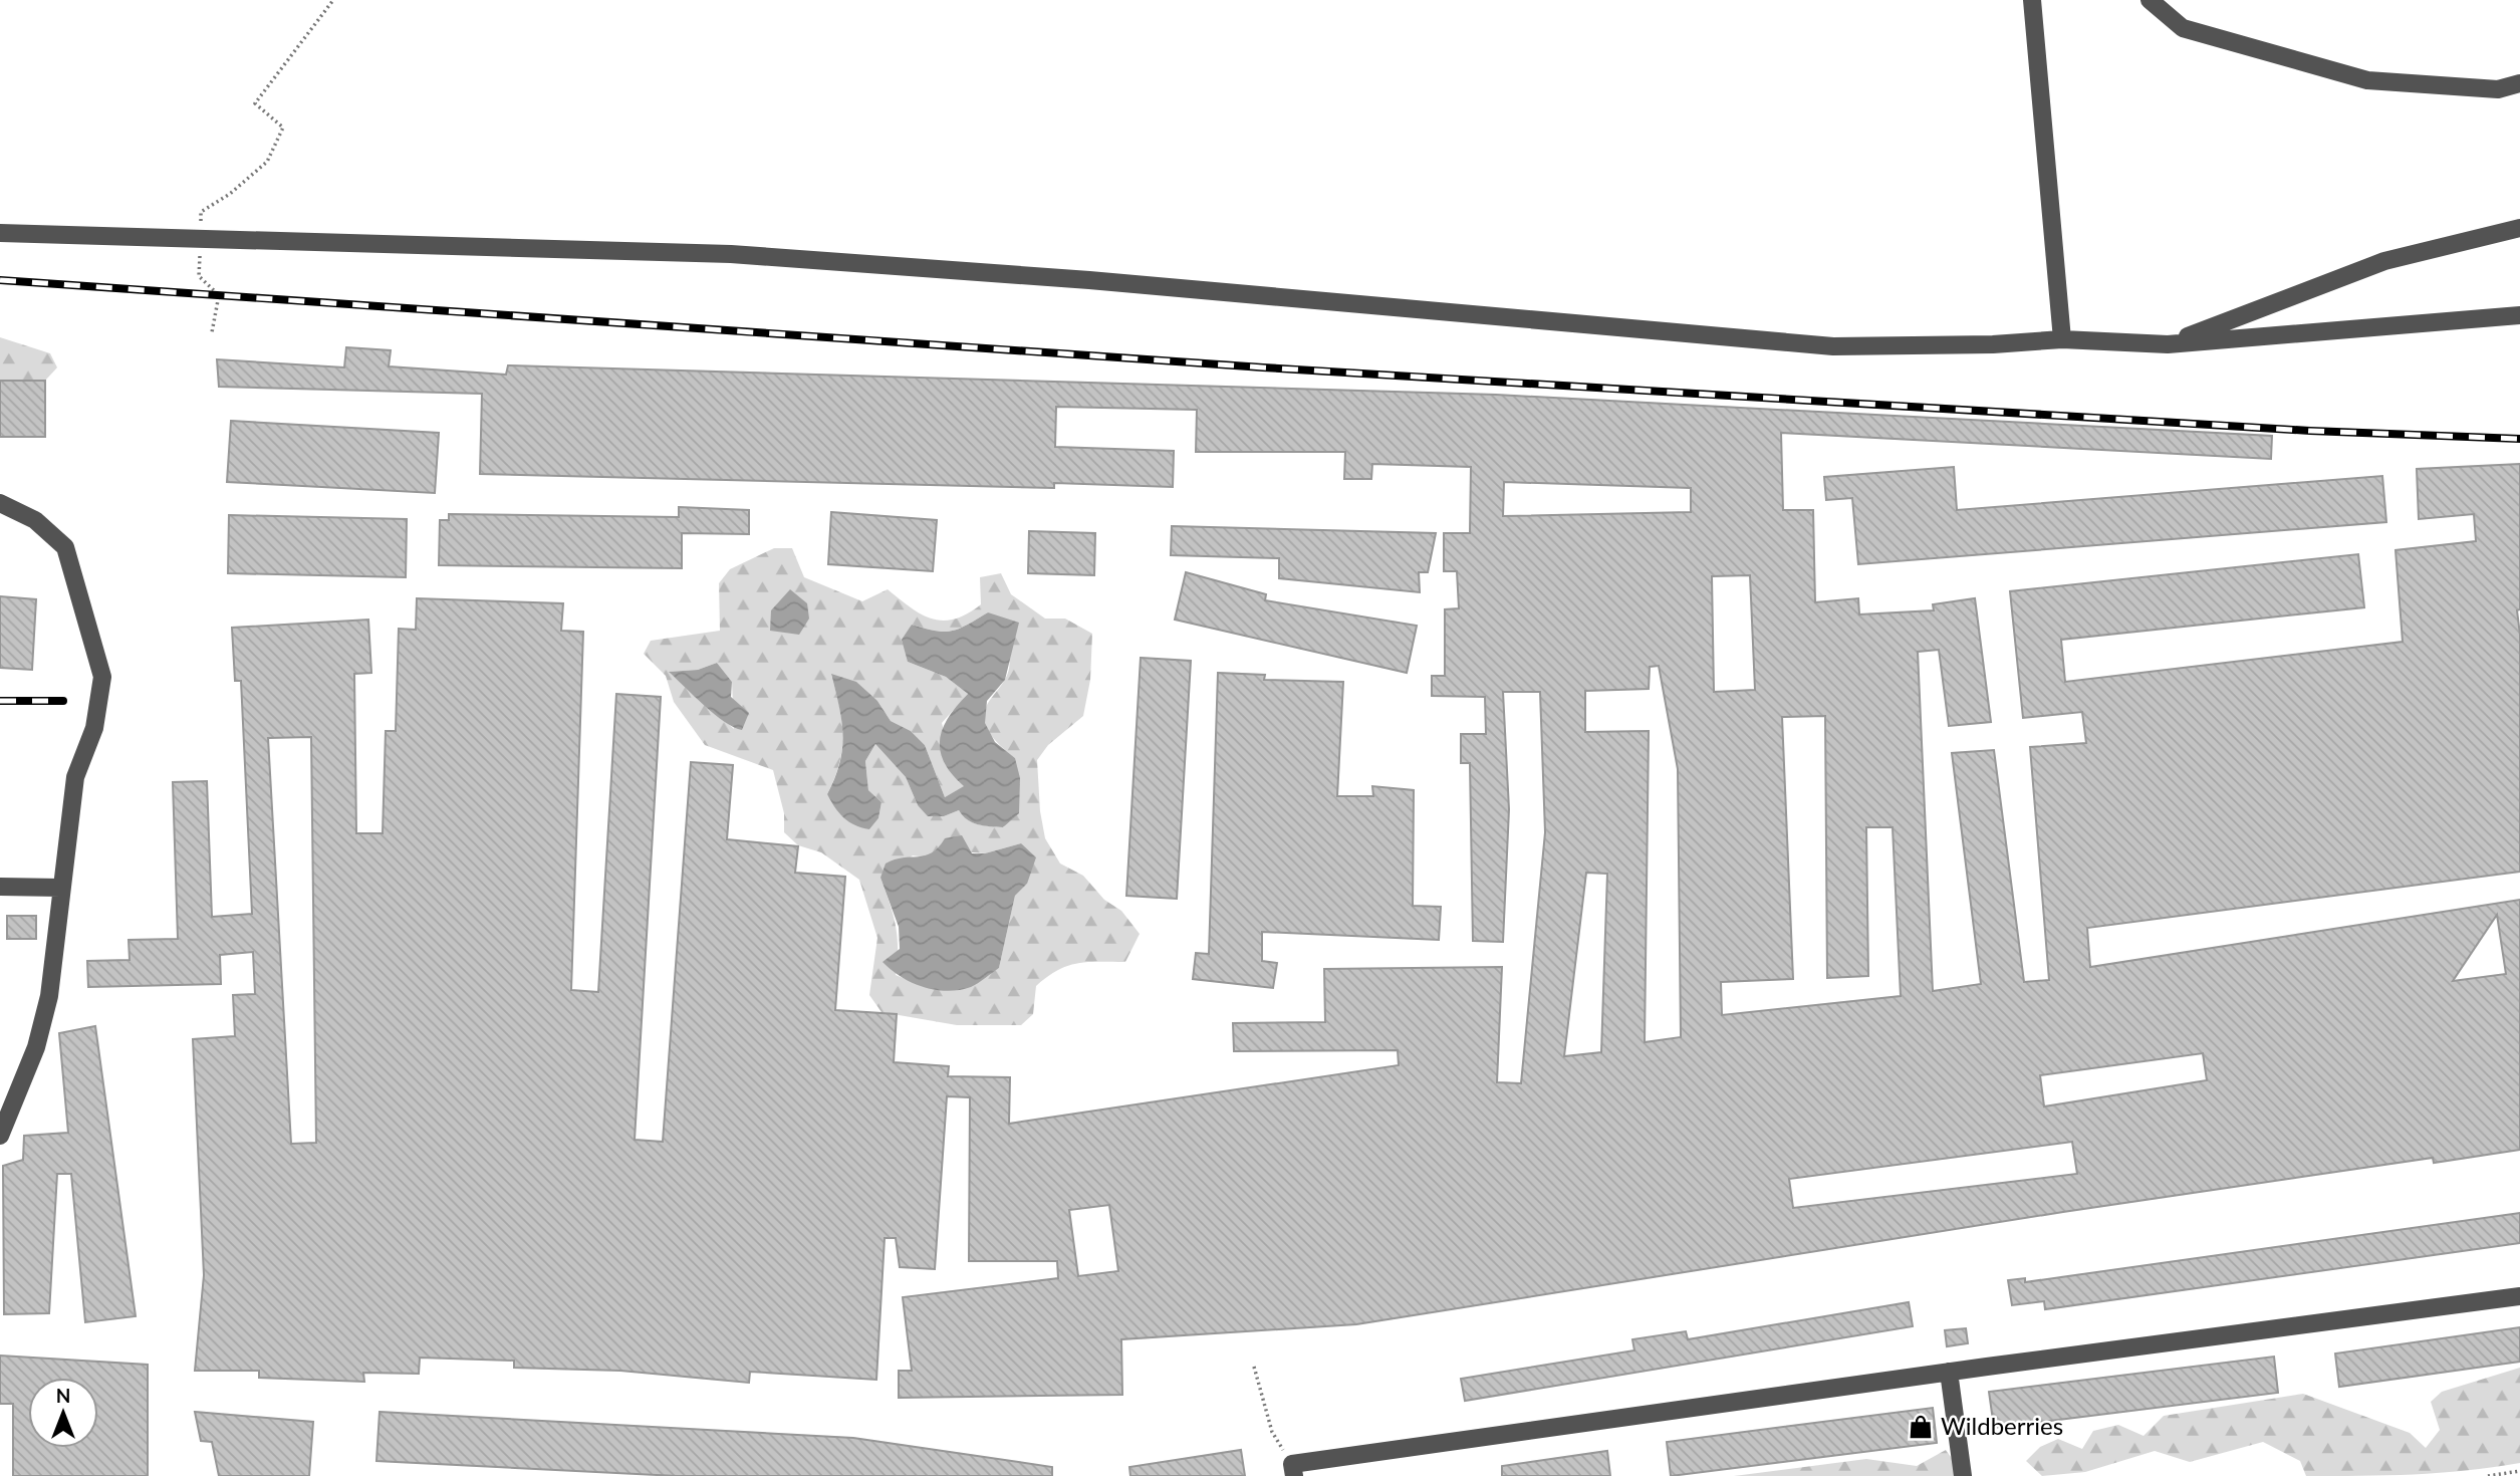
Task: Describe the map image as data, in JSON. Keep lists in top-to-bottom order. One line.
{"places":{"shop":["Wildberries"]},"north":"top"}
